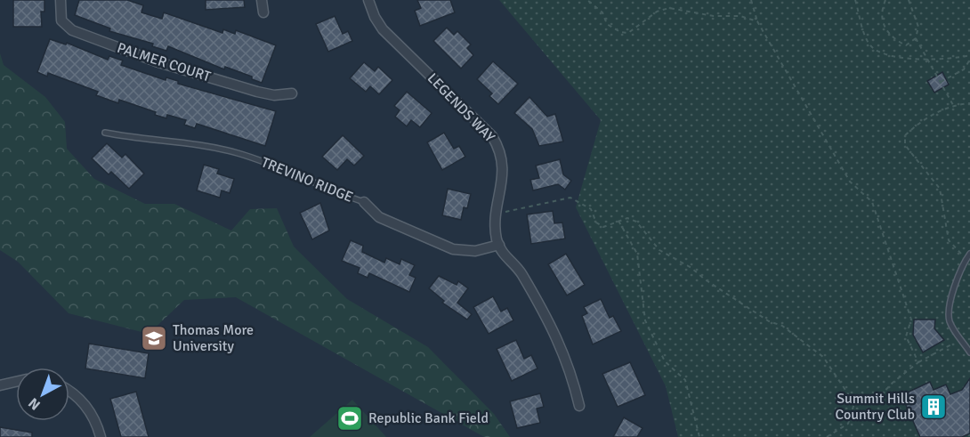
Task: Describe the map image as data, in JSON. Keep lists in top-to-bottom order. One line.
{"streets":{"street":["PALMER COURT","LEGENDS WAY","TREVINO RIDGE"]},"crossings":[["LEGENDS WAY","TREVINO RIDGE"]],"places":{"school or university":["Thomas More University"],"building":["Summit Hills Country Club"],"sports":["Republic Bank Field"]},"north":"bottom left"}
